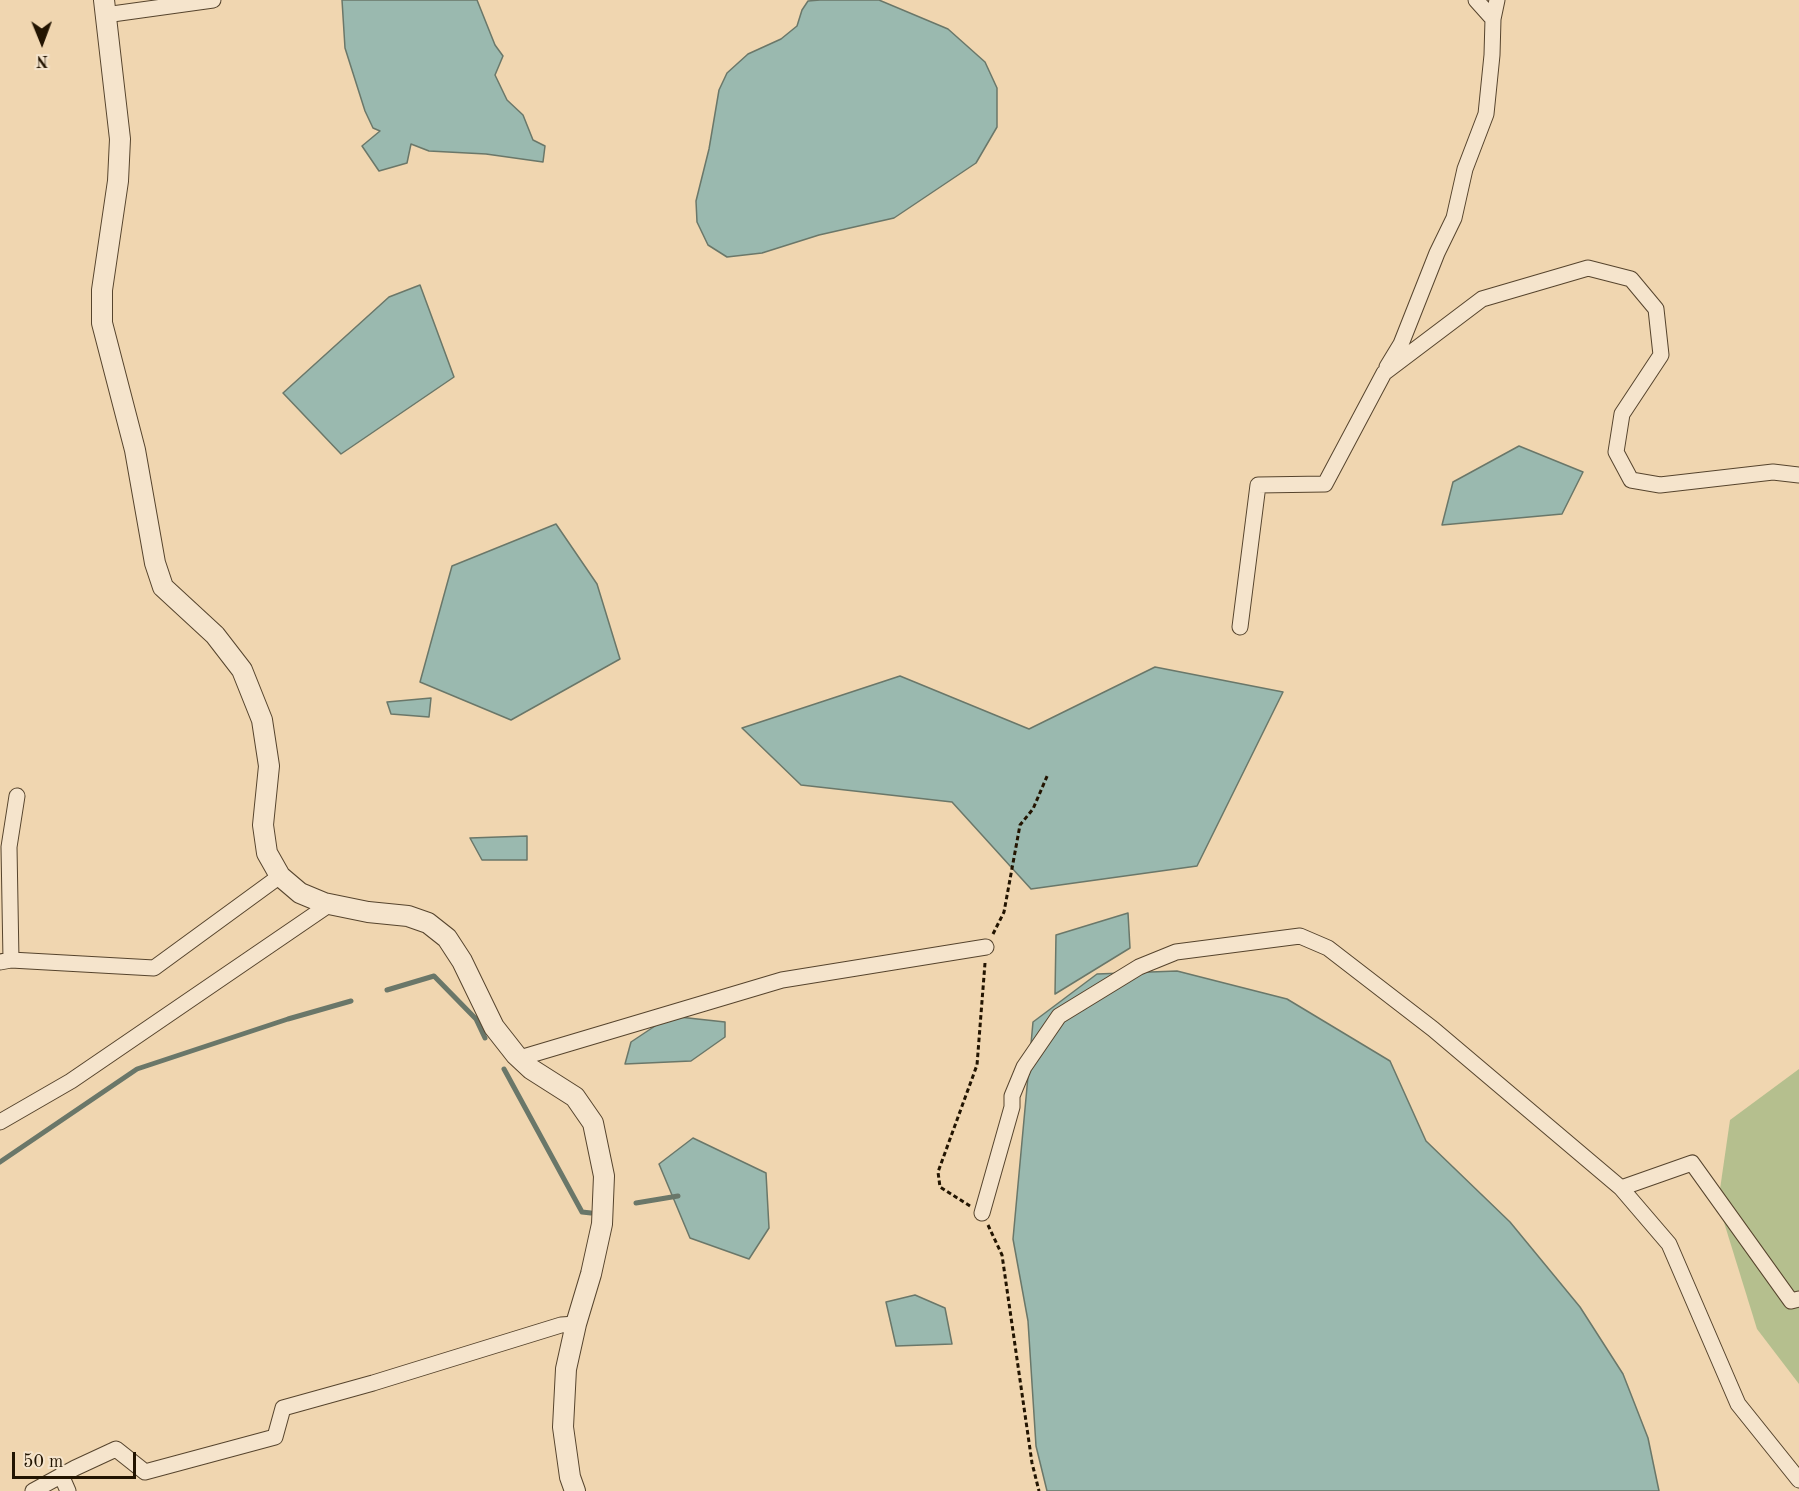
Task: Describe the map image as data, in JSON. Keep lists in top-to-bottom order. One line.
{"scale_bar":"50 m","north":"bottom"}
